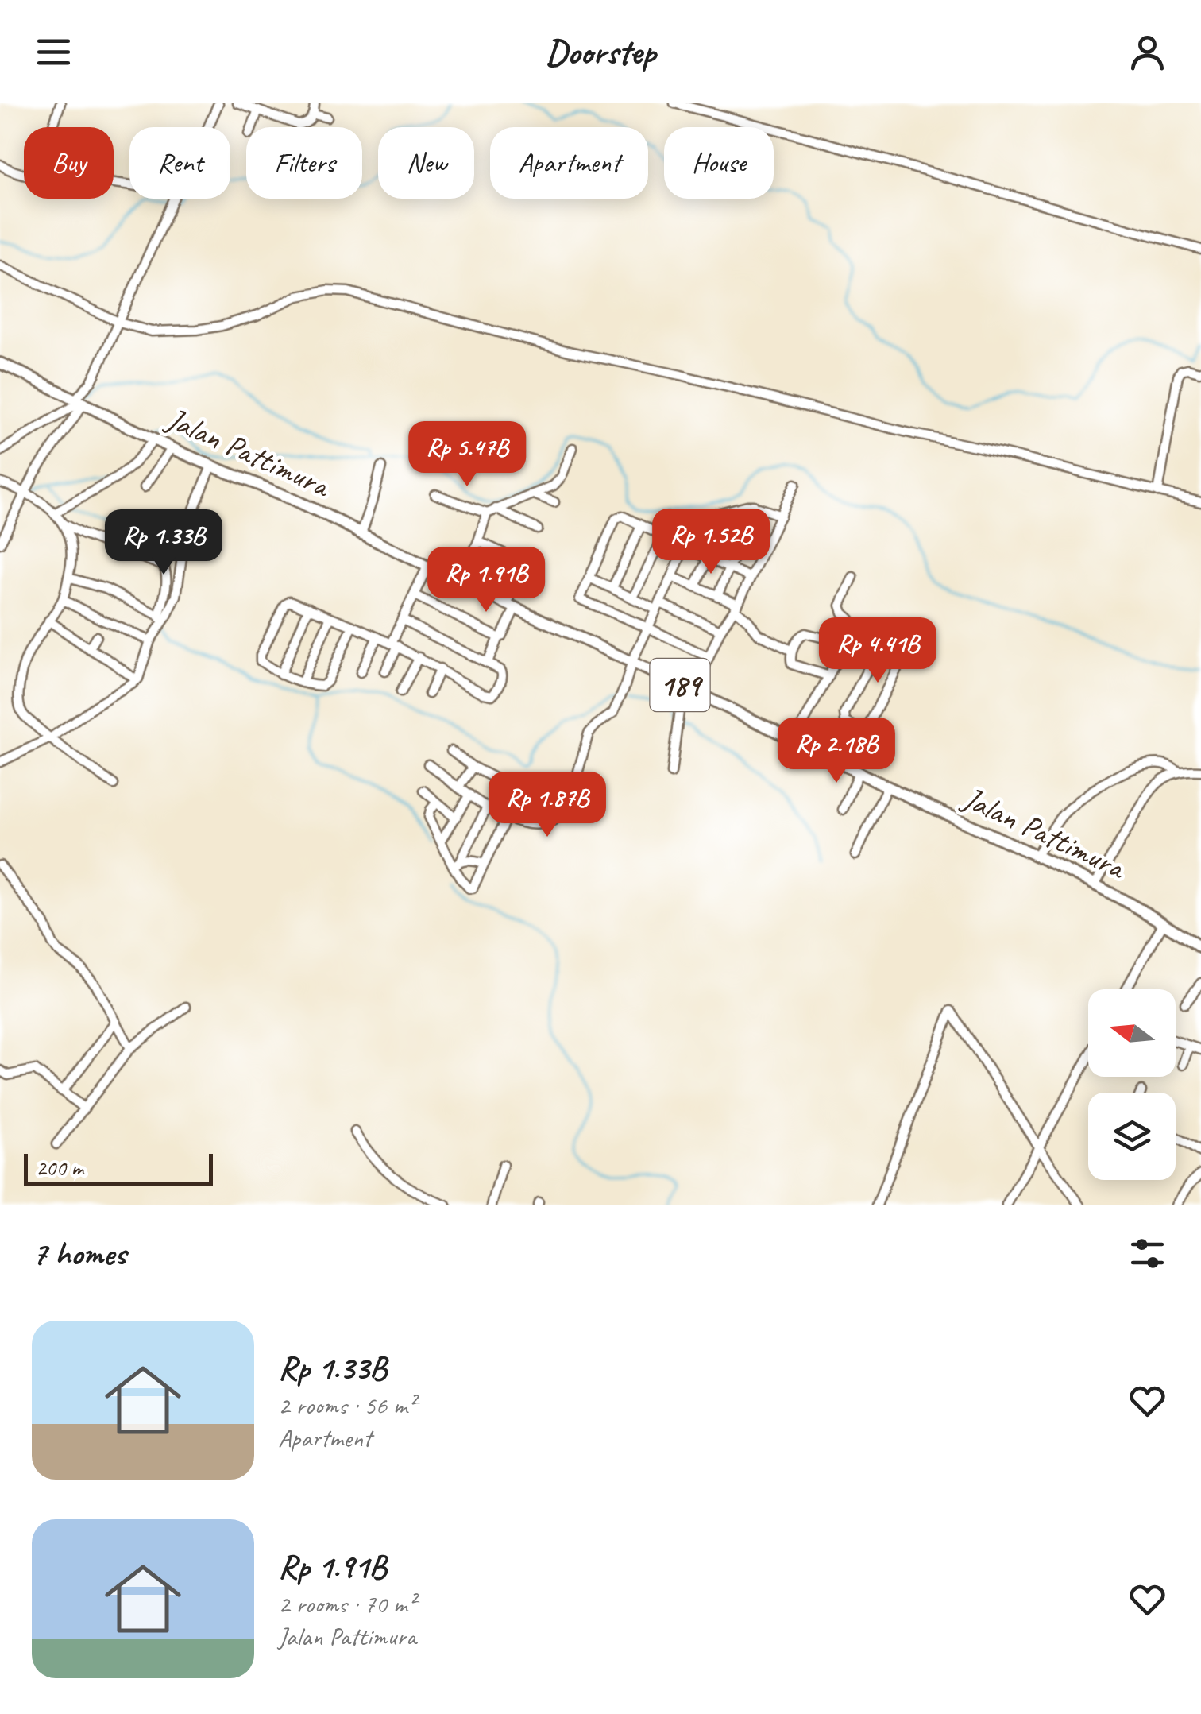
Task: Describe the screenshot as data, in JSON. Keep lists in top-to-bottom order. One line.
{"streets":{"main road":["Jalan Pattimura","189"]},"scale_bar":"200 m","north":"left","page":{"header":"Doorstep","chip":["Buy","Rent","Filters","New","Apartment","House"],"price":["Rp 5.47B","Rp 1.52B","Rp 1.33B","Rp 1.91B","Rp 4.41B","Rp 2.18B","Rp 1.87B"],"scale":"200 m","heading":"7 homes","list":[{"name":"Rp 1.33B","note":"2 rooms · 56 m² · Apartment"},{"name":"Rp 1.91B","note":"2 rooms · 70 m² · Jalan Pattimura"}]}}
